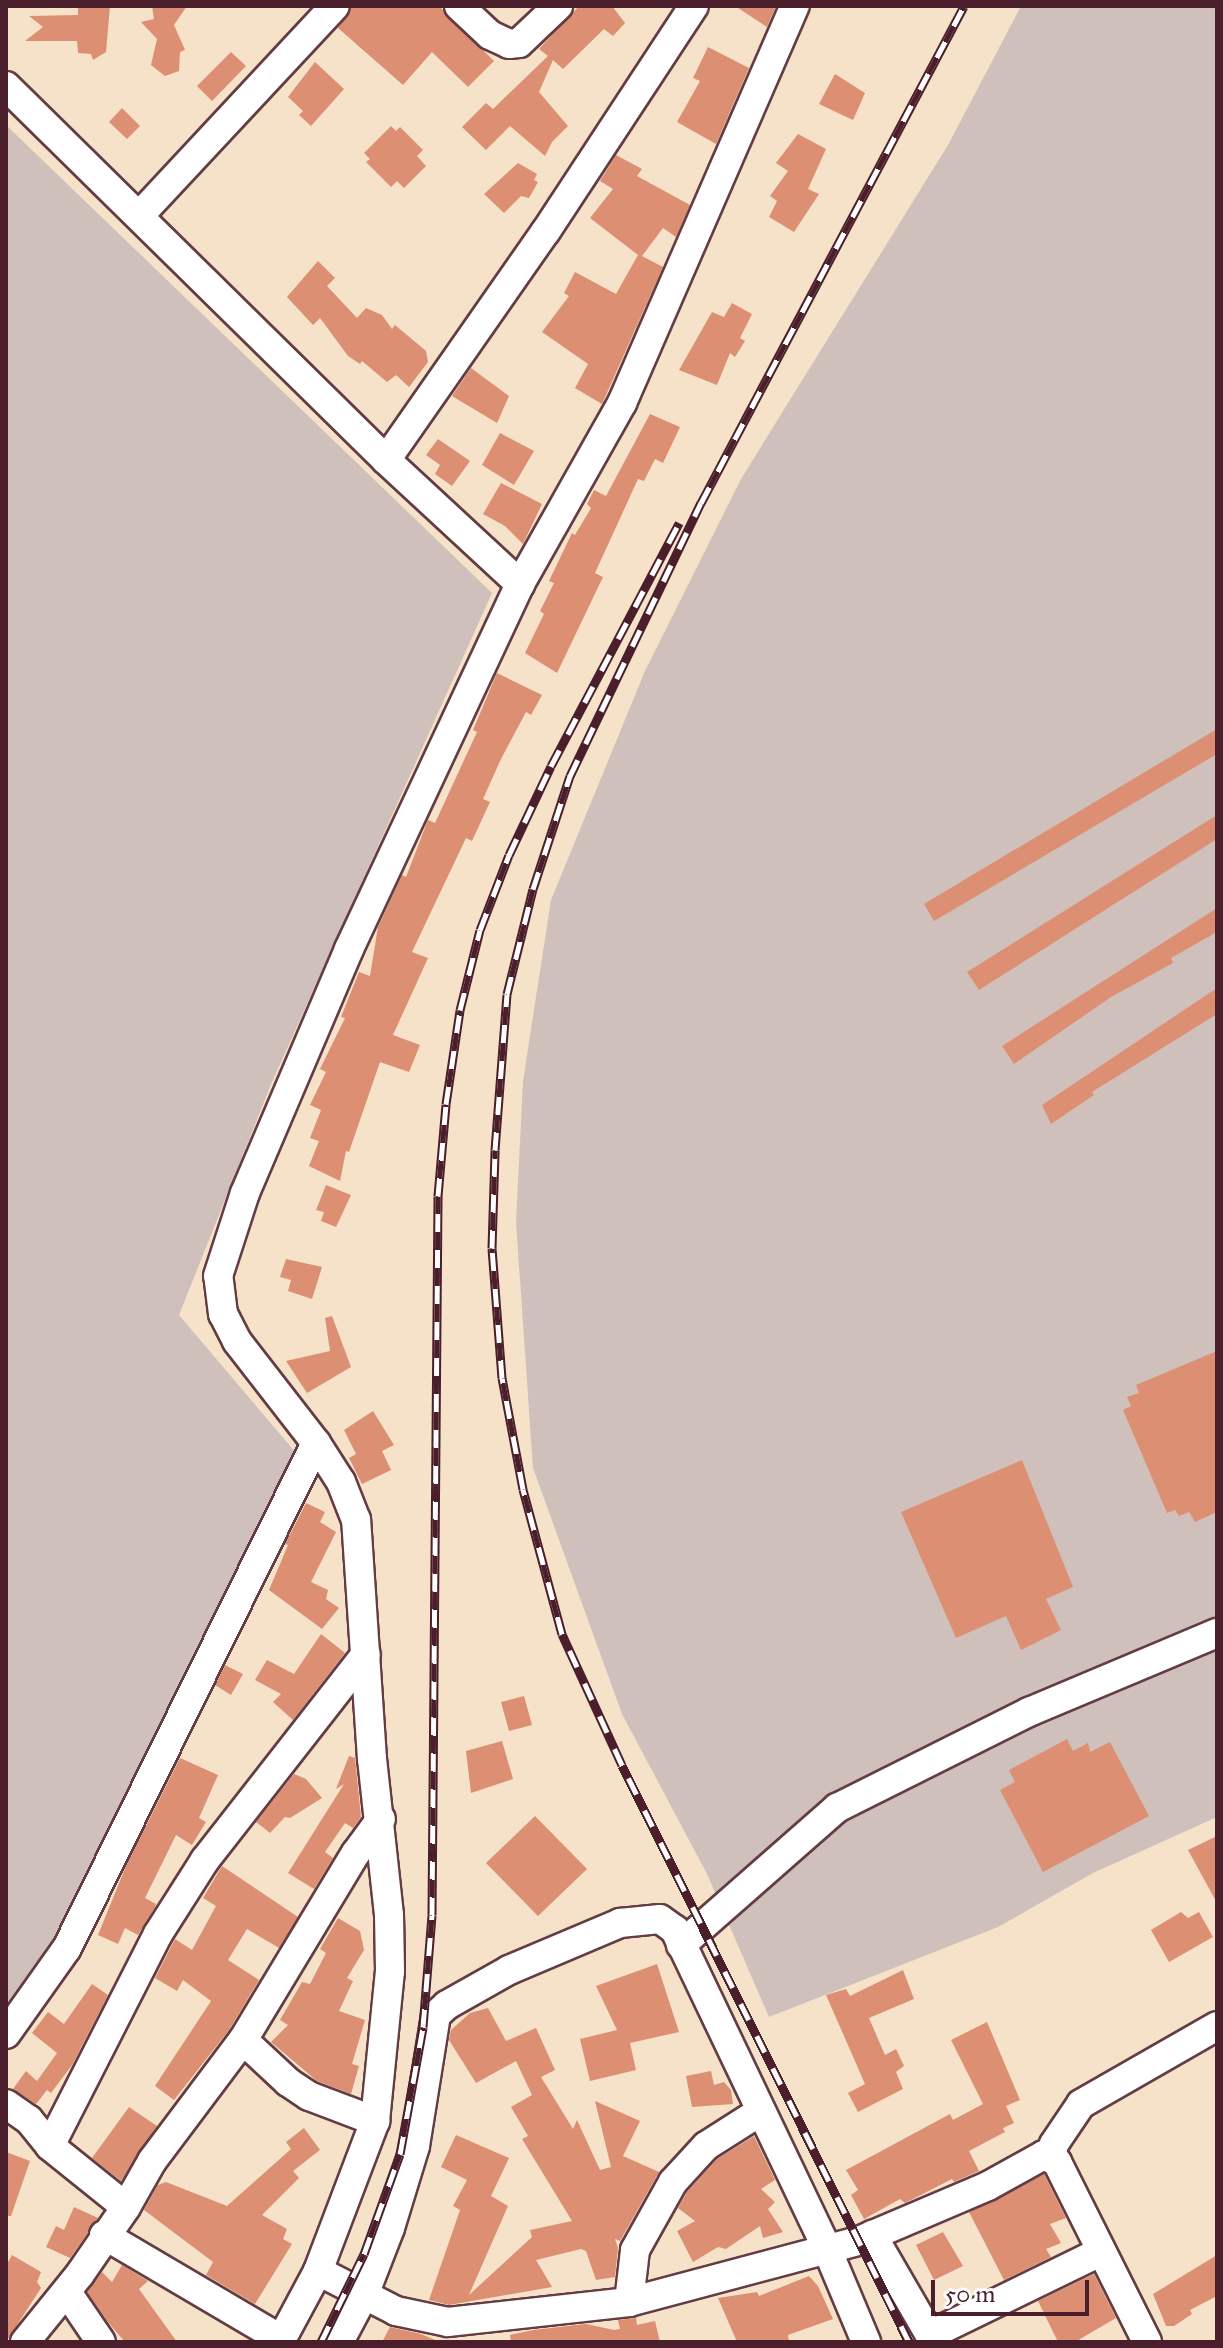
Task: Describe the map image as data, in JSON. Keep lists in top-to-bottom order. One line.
{"scale_bar":"50 m"}
